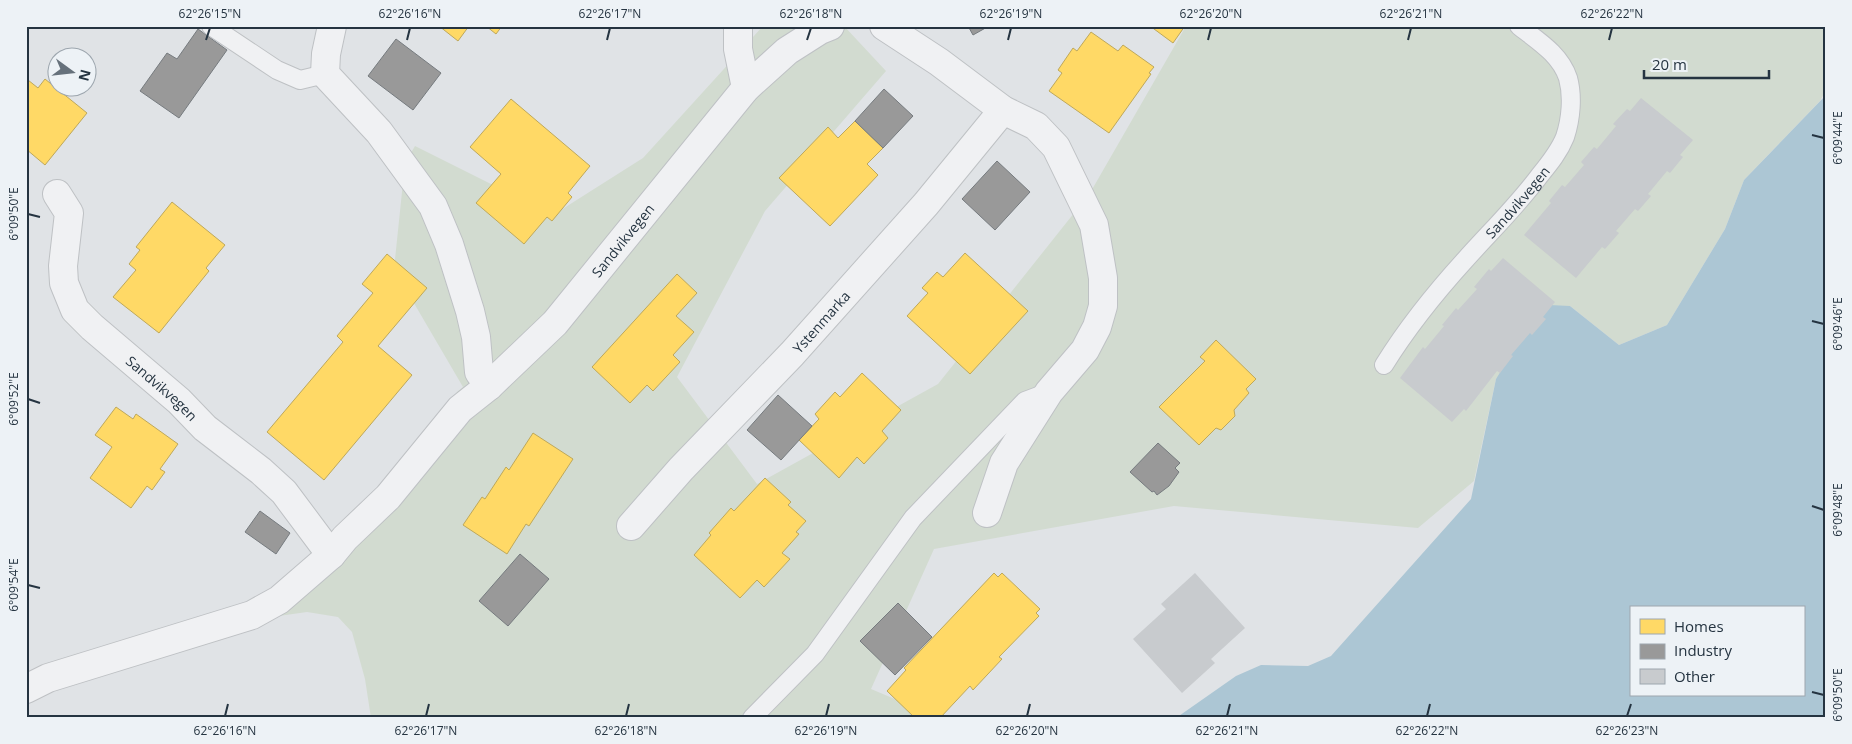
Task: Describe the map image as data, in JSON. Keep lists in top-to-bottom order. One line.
{"streets":{"street":["Sandvikvegen","Ystenmarka"]},"legend":["Homes","Industry","Other"],"scale_bar":"20 m","north":"right","coordinates":["62°26'15\"N","62°26'16\"N","62°26'17\"N","62°26'18\"N","62°26'19\"N","62°26'20\"N","62°26'21\"N","62°26'22\"N","6°09'44\"E","6°09'50\"E","6°09'46\"E","6°09'52\"E","6°09'48\"E","6°09'54\"E","62°26'23\"N"]}
